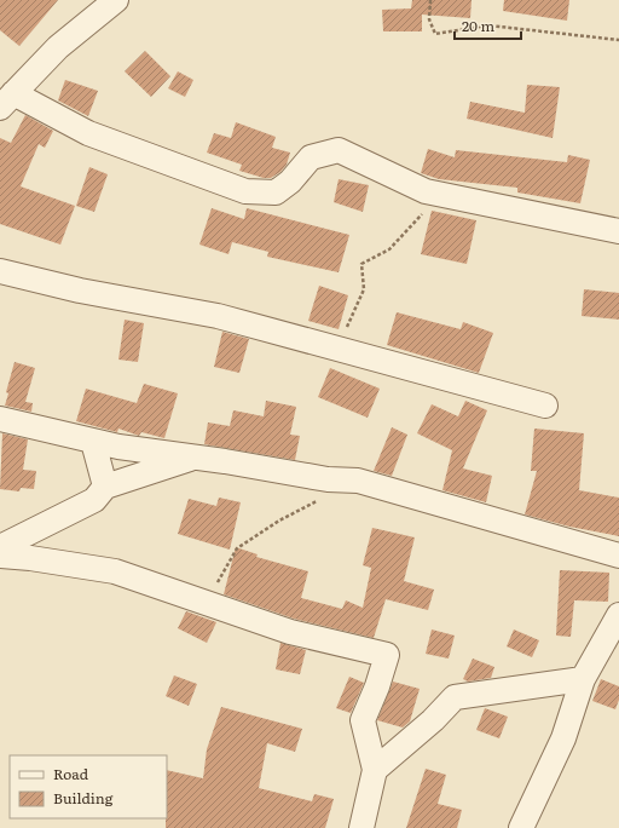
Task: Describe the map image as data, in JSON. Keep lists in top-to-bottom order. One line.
{"legend":["Road","Building"],"scale_bar":"20 m"}
